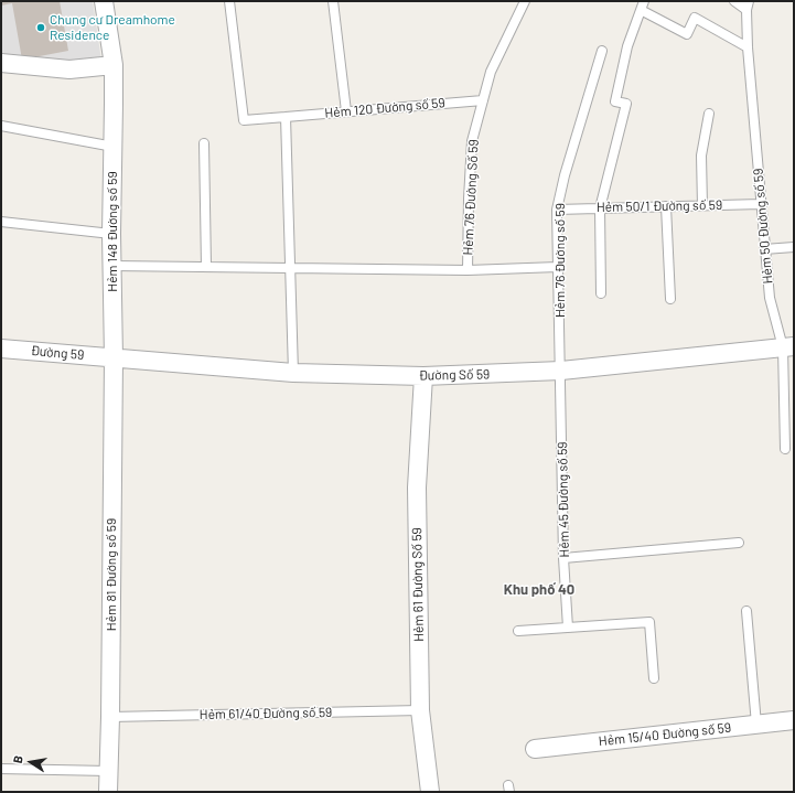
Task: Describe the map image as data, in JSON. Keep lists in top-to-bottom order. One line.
{"streets":{"street":["Hẻm 148 Đường số 59","Đường 59","Đường Số 59","Hẻm 81 Đường số 59","Hẻm 61 Đường Số 59","Hẻm 15/40 Đường số 59"],"lane":["Hẻm 120 Đường số 59","Hẻm 76 Đường Số 59","Hẻm 50/1 Đường số 59","Hẻm 50 Đường số 59","Hẻm 76 Đường số 59","Hẻm 45 Đường số 59","Hẻm 61/40 Đường số 59"]},"crossings":[["Hẻm 120 Đường số 59","Hẻm 76 Đường Số 59"],["Hẻm 76 Đường Số 59","Hẻm 76 Đường số 59"],["Hẻm 50/1 Đường số 59","Hẻm 50 Đường số 59"],["Hẻm 50/1 Đường số 59","Hẻm 76 Đường số 59"],["Hẻm 50 Đường số 59","Đường Số 59"],["Hẻm 148 Đường số 59","Đường 59"],["Hẻm 148 Đường số 59","Đường Số 59"],["Hẻm 148 Đường số 59","Hẻm 81 Đường số 59"],["Hẻm 76 Đường số 59","Đường Số 59"],["Hẻm 76 Đường số 59","Hẻm 45 Đường số 59"],["Đường 59","Đường Số 59"],["Đường 59","Hẻm 81 Đường số 59"],["Đường Số 59","Hẻm 45 Đường số 59"],["Đường Số 59","Hẻm 81 Đường số 59"],["Đường Số 59","Hẻm 61 Đường Số 59"],["Hẻm 81 Đường số 59","Hẻm 61/40 Đường số 59"],["Hẻm 61 Đường Số 59","Hẻm 61/40 Đường số 59"]],"districts":["Khu phố 40"],"places":["Chung cư Dreamhome Residence"],"north":"left"}
